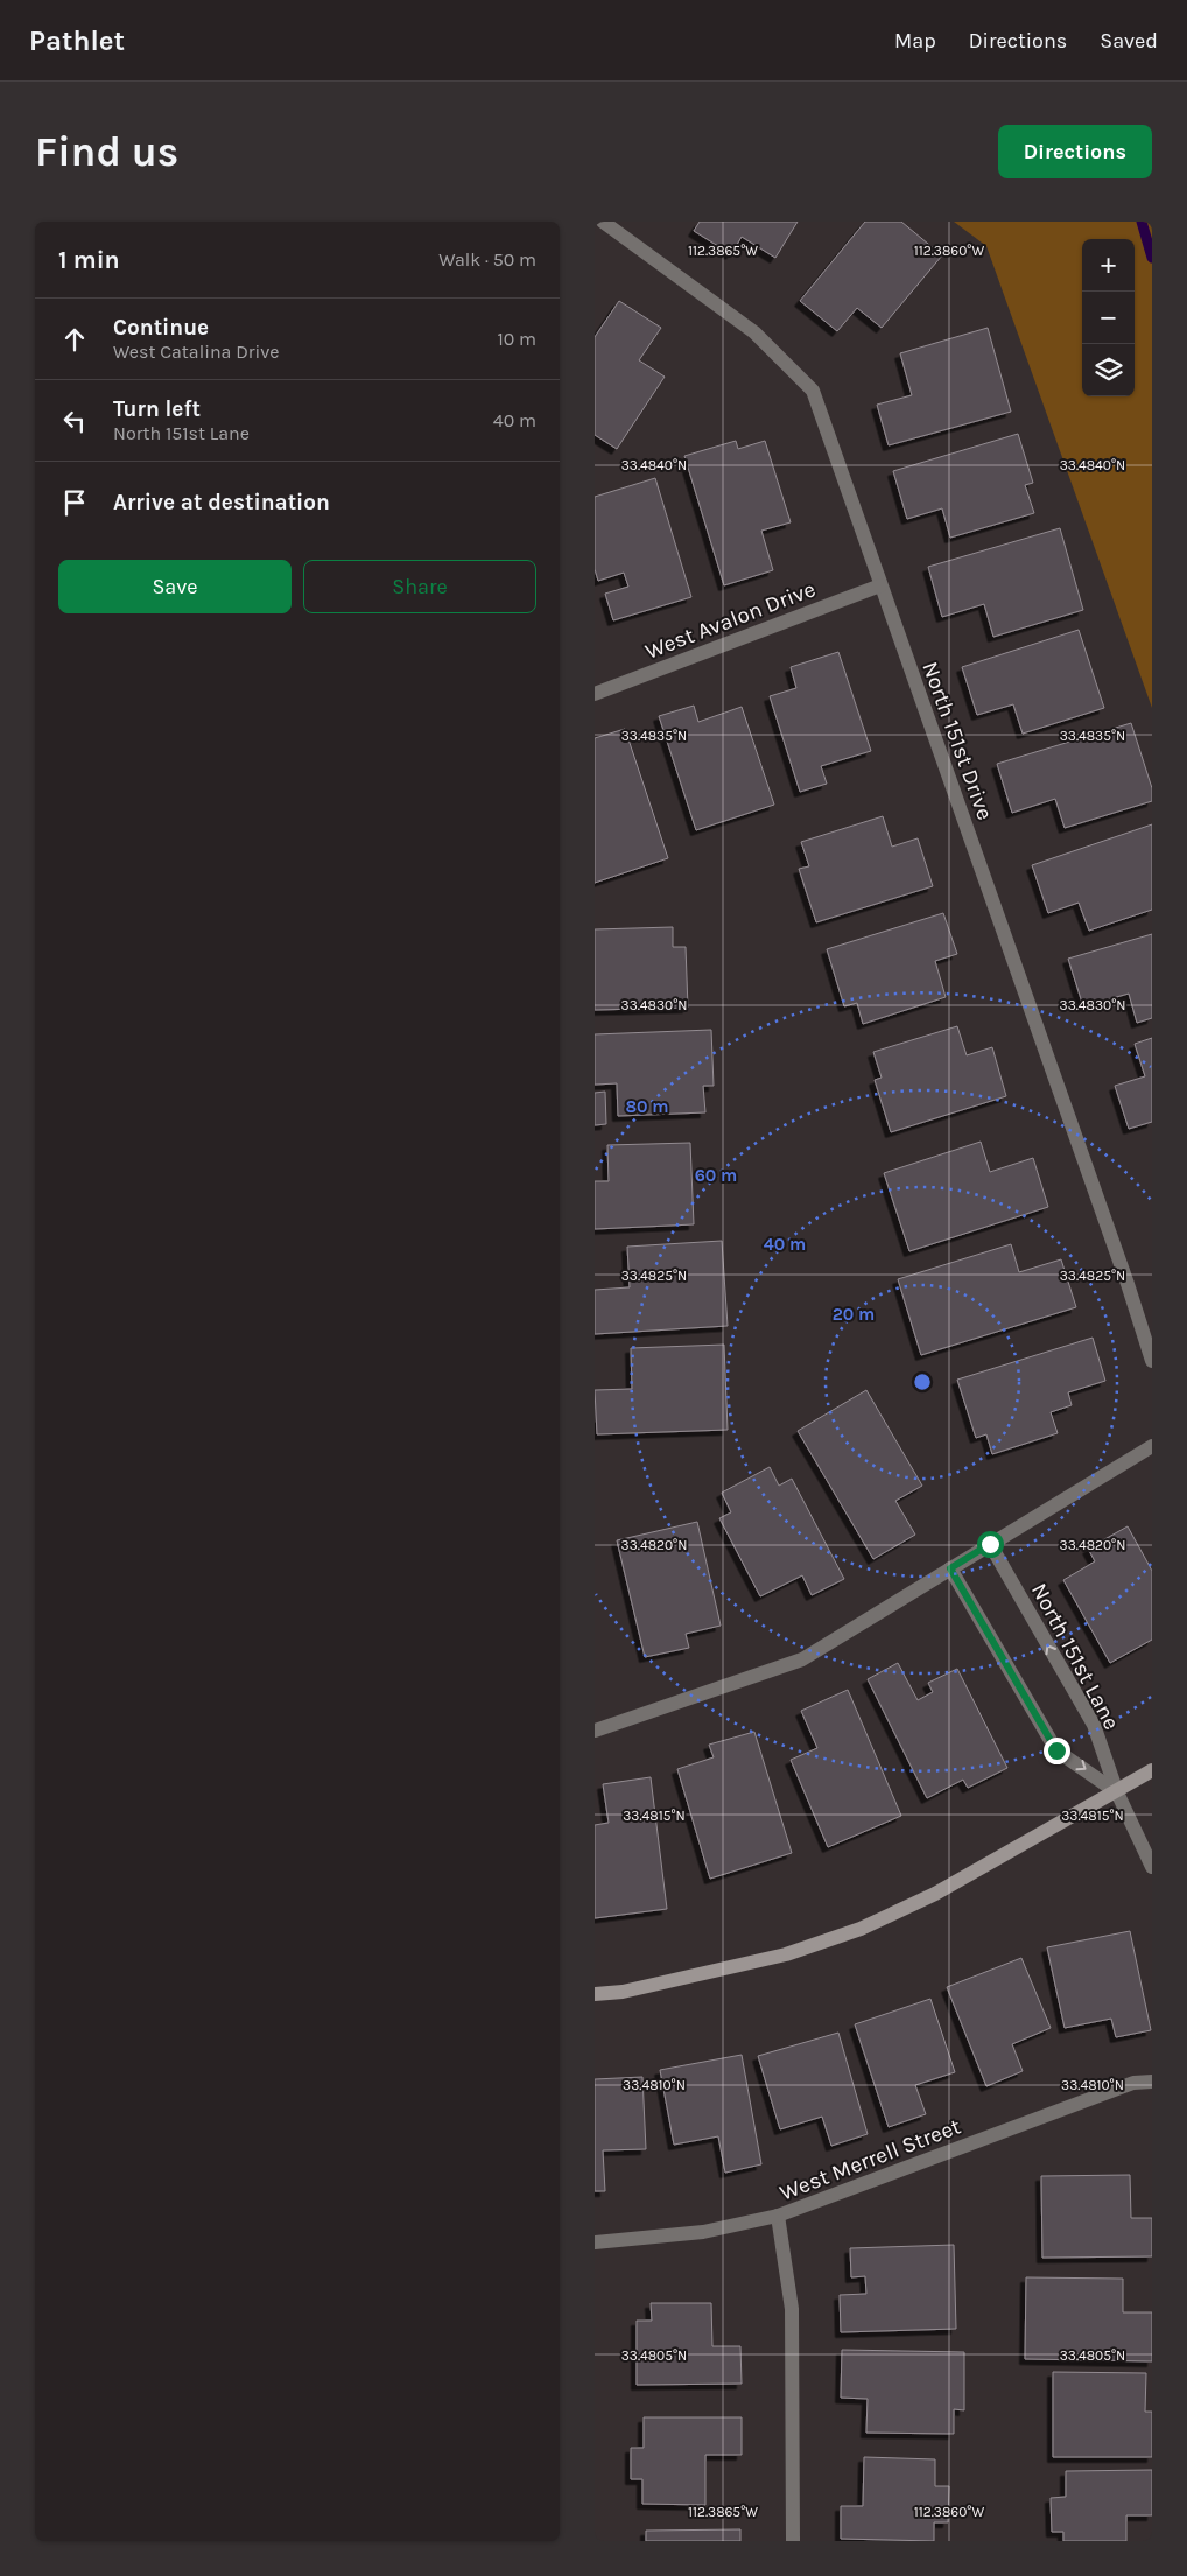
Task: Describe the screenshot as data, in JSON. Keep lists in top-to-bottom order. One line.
{"streets":{"street":["West Avalon Drive","North 151st Drive","North 151st Lane","West Merrell Street"]},"crossings":[["West Avalon Drive","North 151st Drive"]],"page":{"header":"Pathlet","nav":["Map","Directions","Saved"],"buttons":["Directions",["Save","Share"]],"title":"Find us","heading":["1 min","Walk · 50 m"],"map_buttons":["+","−"],"list":[["Continue","West Catalina Drive","10 m"],["Turn left","North 151st Lane","40 m"],"Arrive at destination"]},"coordinates":["112.3865°W","112.3860°W","33.4840°N","33.4835°N","33.4830°N","33.4825°N","33.4820°N","33.4815°N","33.4810°N","33.4805°N"],"rings":["80 m","60 m","40 m","20 m"]}
